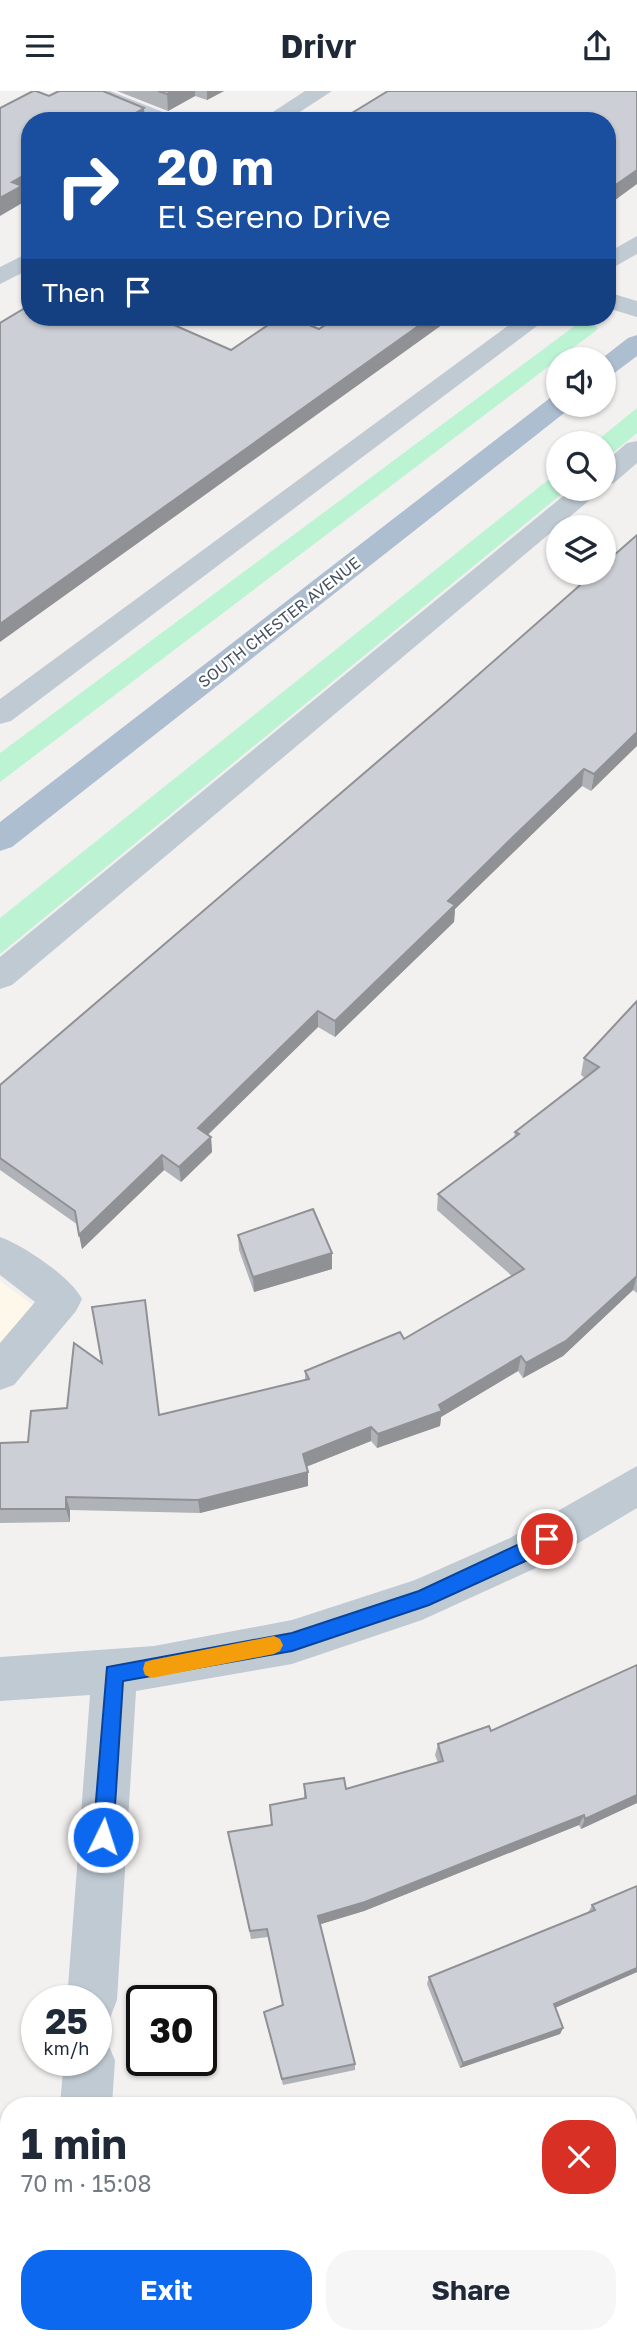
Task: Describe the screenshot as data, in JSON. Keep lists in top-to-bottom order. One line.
{"streets":{"main road":["SOUTH CHESTER AVENUE"]},"page":{"header":"Drivr","turn":["20 m","El Sereno Drive"],"then":"Then","speed":"25 km/h","limit":"30","heading":["1 min","70 m · 15:08"],"buttons":["Exit","Share"]}}
